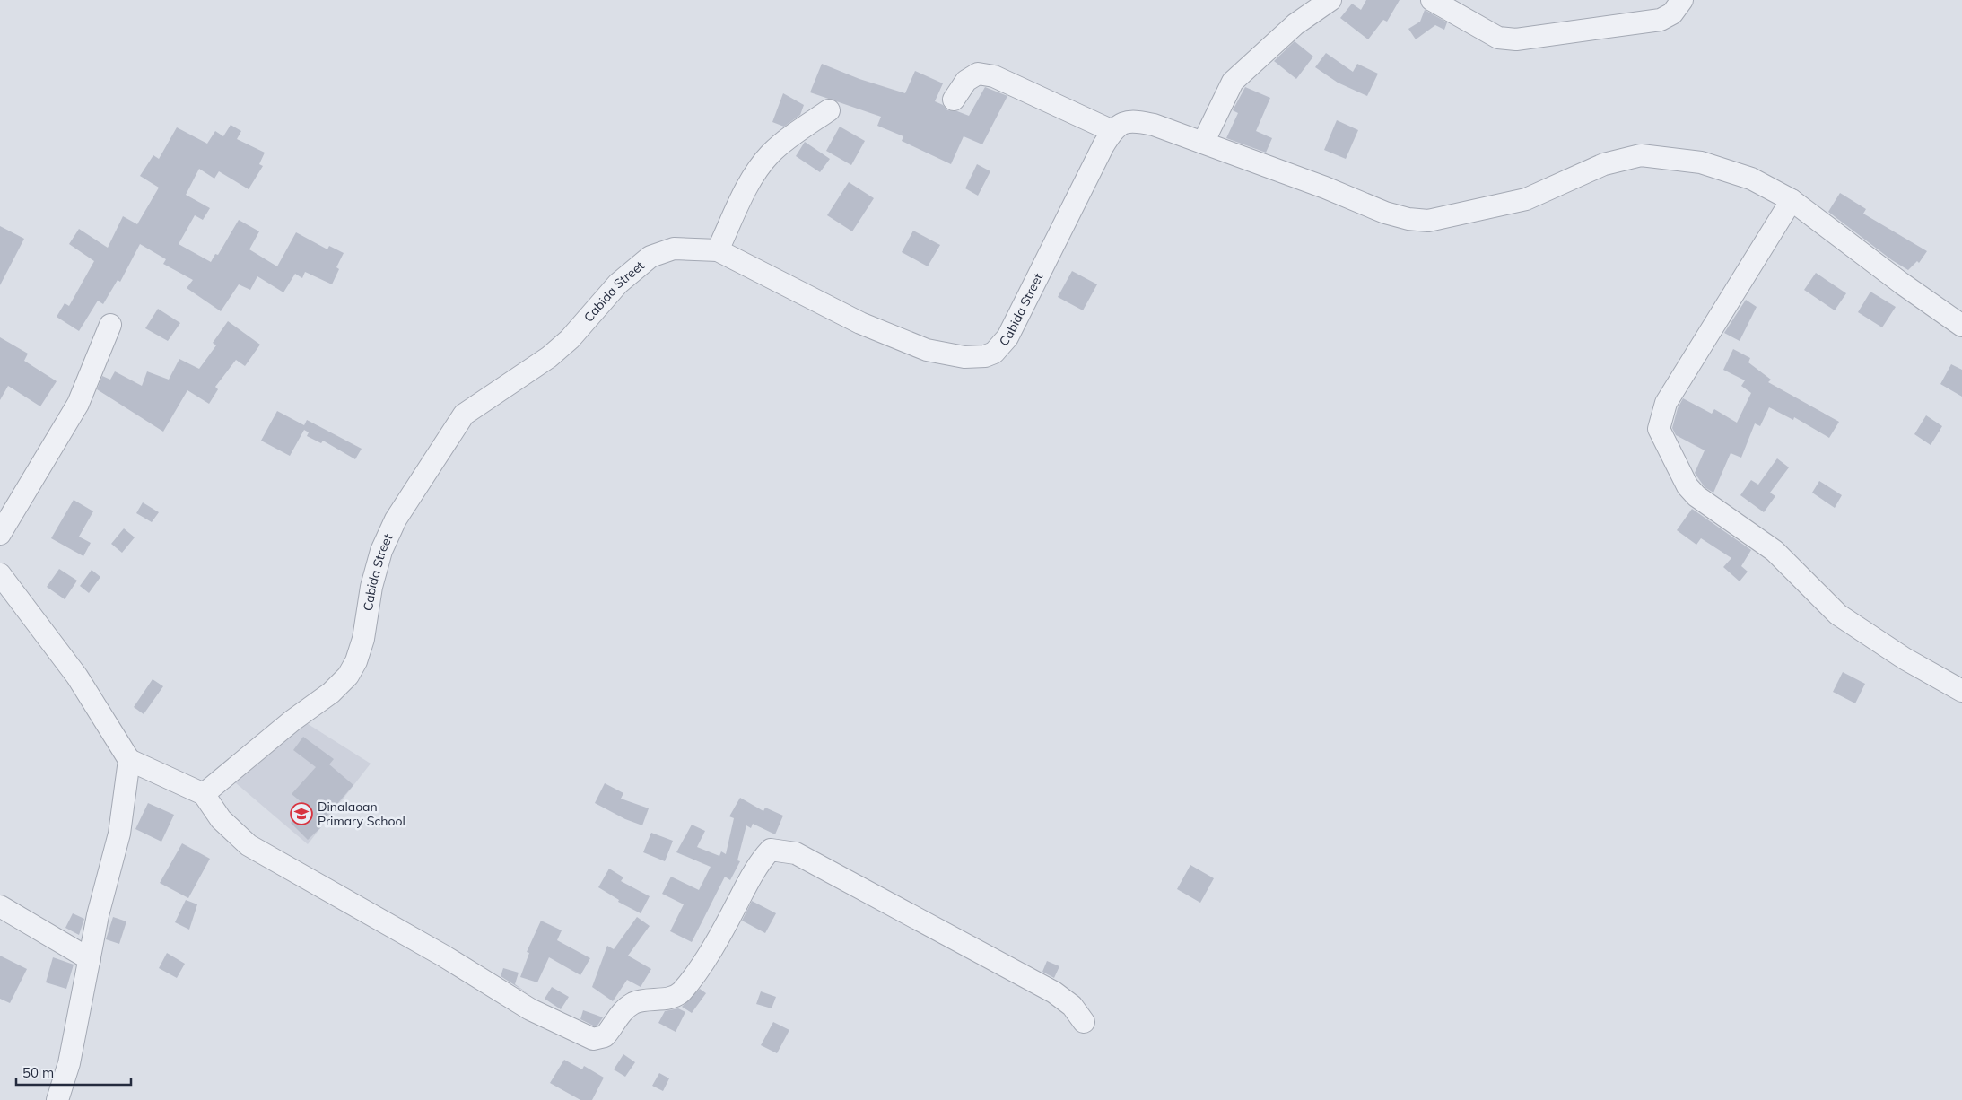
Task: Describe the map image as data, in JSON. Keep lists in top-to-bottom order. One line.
{"streets":{"street":["Cabida Street"]},"places":{"school or university":["Dinalaoan Primary School"]},"scale_bar":"50 m"}
